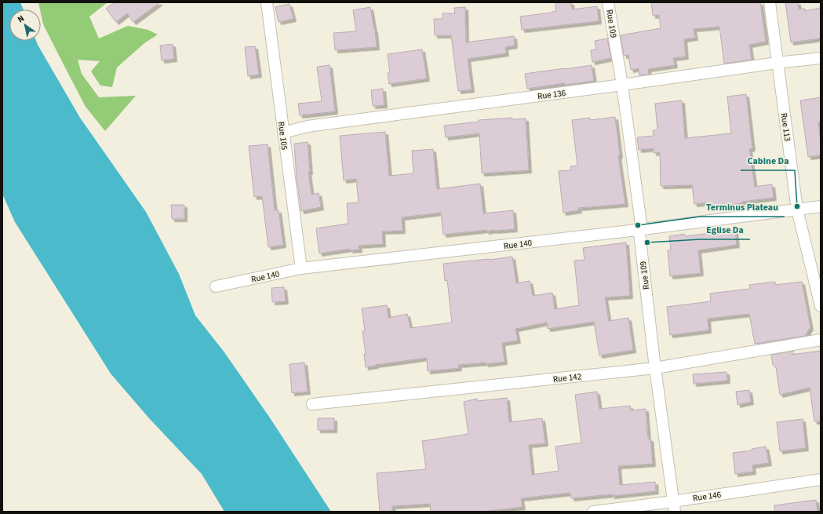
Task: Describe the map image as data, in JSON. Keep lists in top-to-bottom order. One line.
{"streets":{"street":["Rue 109","Rue 136","Rue 113","Rue 105","Rue 140","Rue 142","Rue 146"]},"crossings":[["Rue 109","Rue 136"],["Rue 109","Rue 140"],["Rue 109","Rue 142"],["Rue 109","Rue 146"],["Rue 136","Rue 113"],["Rue 136","Rue 105"],["Rue 113","Rue 140"],["Rue 105","Rue 140"]],"places":["Cabine Da","Terminus Plateau","Eglise Da"],"north":"top left"}
